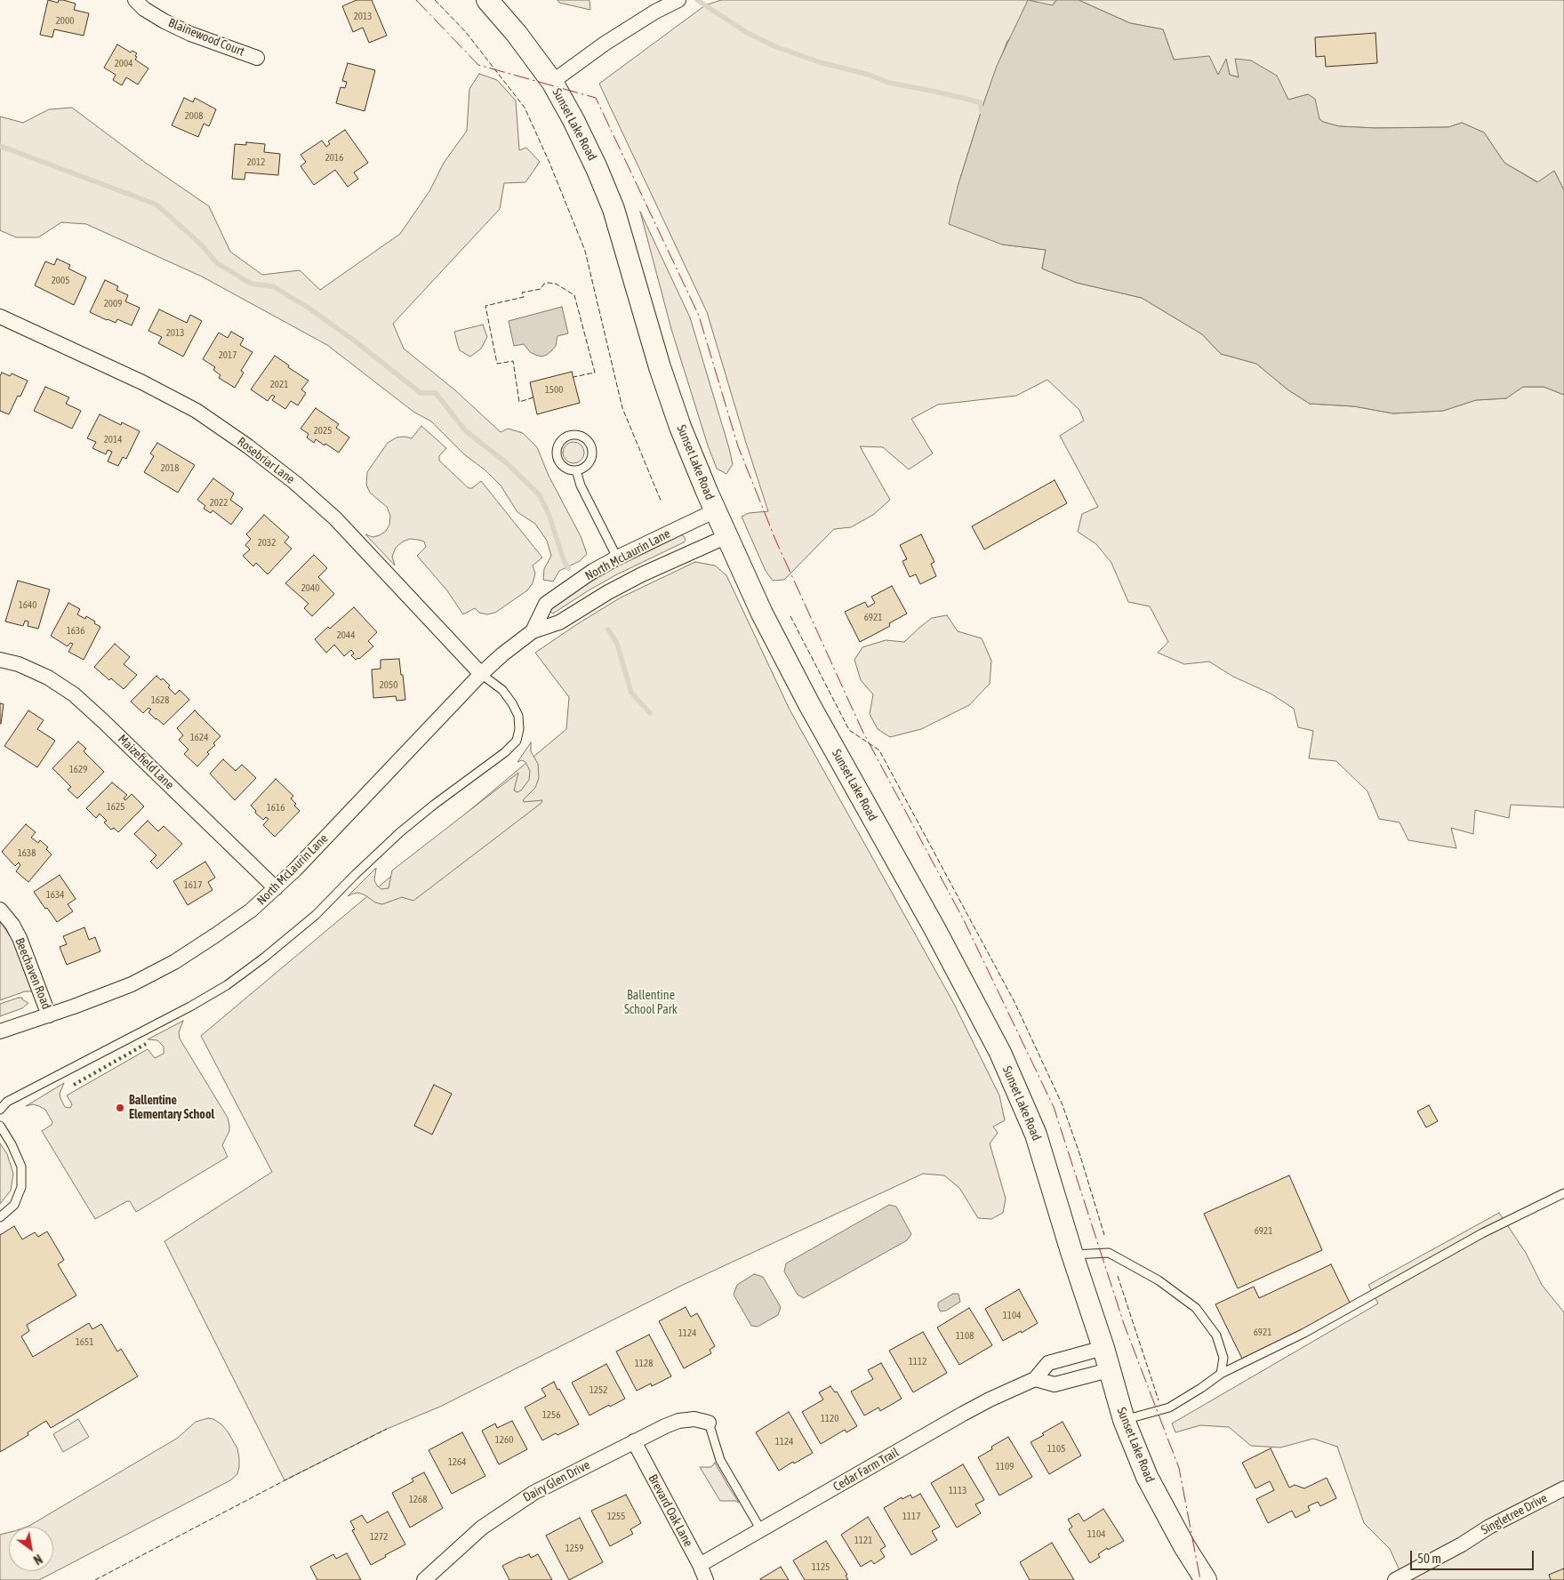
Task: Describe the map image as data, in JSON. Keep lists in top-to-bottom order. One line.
{"streets":{"main road":["Sunset Lake Road"],"street":["Blainewood Court","Rosebriar Lane","North McLaurin Lane","Maizefield Lane","Beechaven Road","Cedar Farm Trail","Dairy Glen Drive","Brevard Oak Lane","Singletree Drive"]},"crossings":[["Sunset Lake Road","North McLaurin Lane"],["Sunset Lake Road","Cedar Farm Trail"],["Rosebriar Lane","North McLaurin Lane"],["North McLaurin Lane","Maizefield Lane"],["North McLaurin Lane","Beechaven Road"],["Cedar Farm Trail","Brevard Oak Lane"],["Dairy Glen Drive","Brevard Oak Lane"]],"parks":["Ballentine School Park"],"places":["Ballentine Elementary School"],"house_numbers":["2013","2000","2004","2008","2016","2012","2005","2009","2013","2017","2021","1500","2025","2014","2018","2022","2032","2040","1640","6921","1636","2044","2050","1628","1624","1629","1625","1616","1638","1617","1634","6921","1104","6921","1124","1108","1651","1112","1128","1252","1256","1120","1260","1124","1105","1264","1109","1113","1268","1255","1117","1104","1272","1121","1259","1125"],"scale_bar":"50 m","north":"bottom right"}
